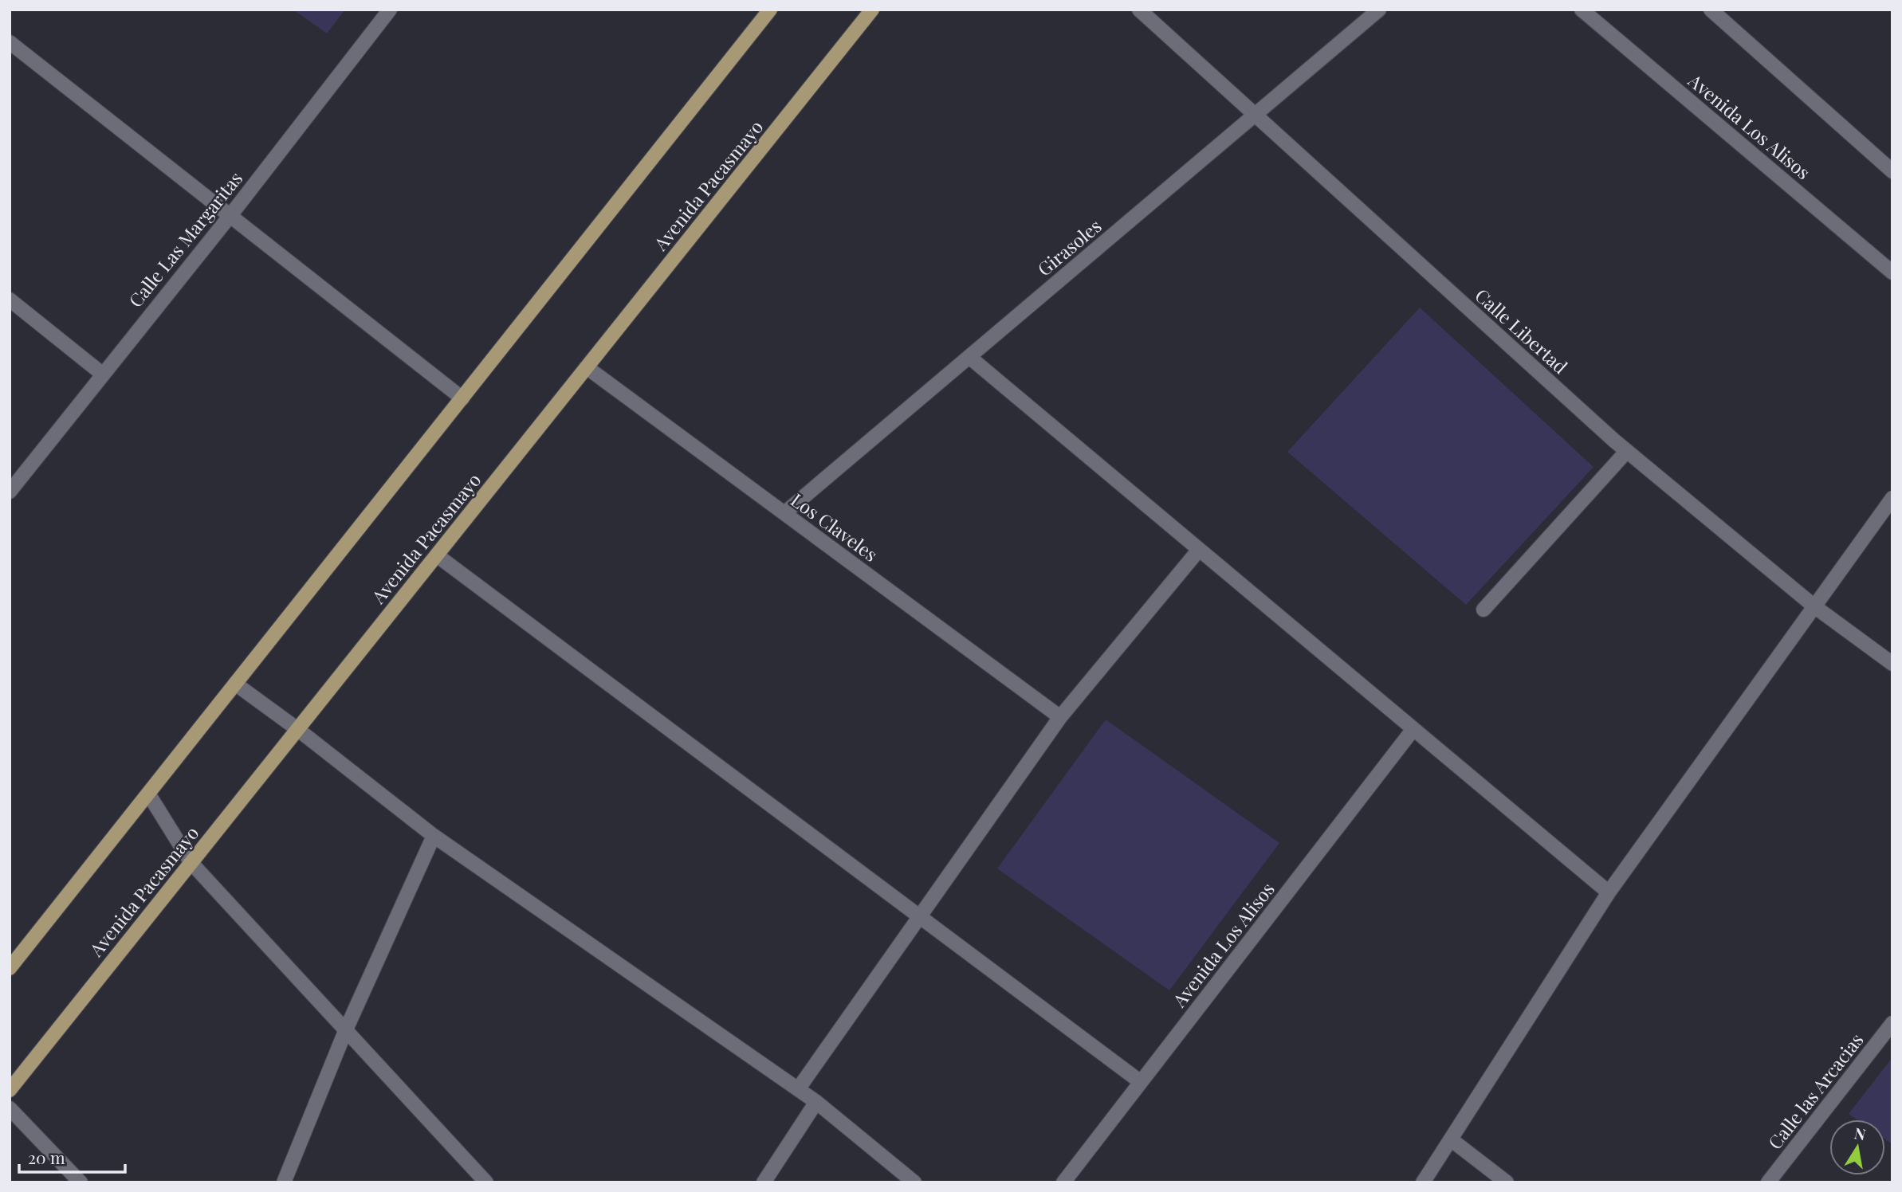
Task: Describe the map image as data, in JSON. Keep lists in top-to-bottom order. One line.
{"streets":{"main road":["Avenida Pacasmayo"],"street":["Avenida Los Alisos","Calle Las Margaritas","Girasoles","Calle Libertad","Los Claveles","Calle las Arcacias"]},"crossings":[["Avenida Pacasmayo","Los Claveles"],["Girasoles","Calle Libertad"],["Girasoles","Los Claveles"]],"scale_bar":"20 m","north":"top"}
